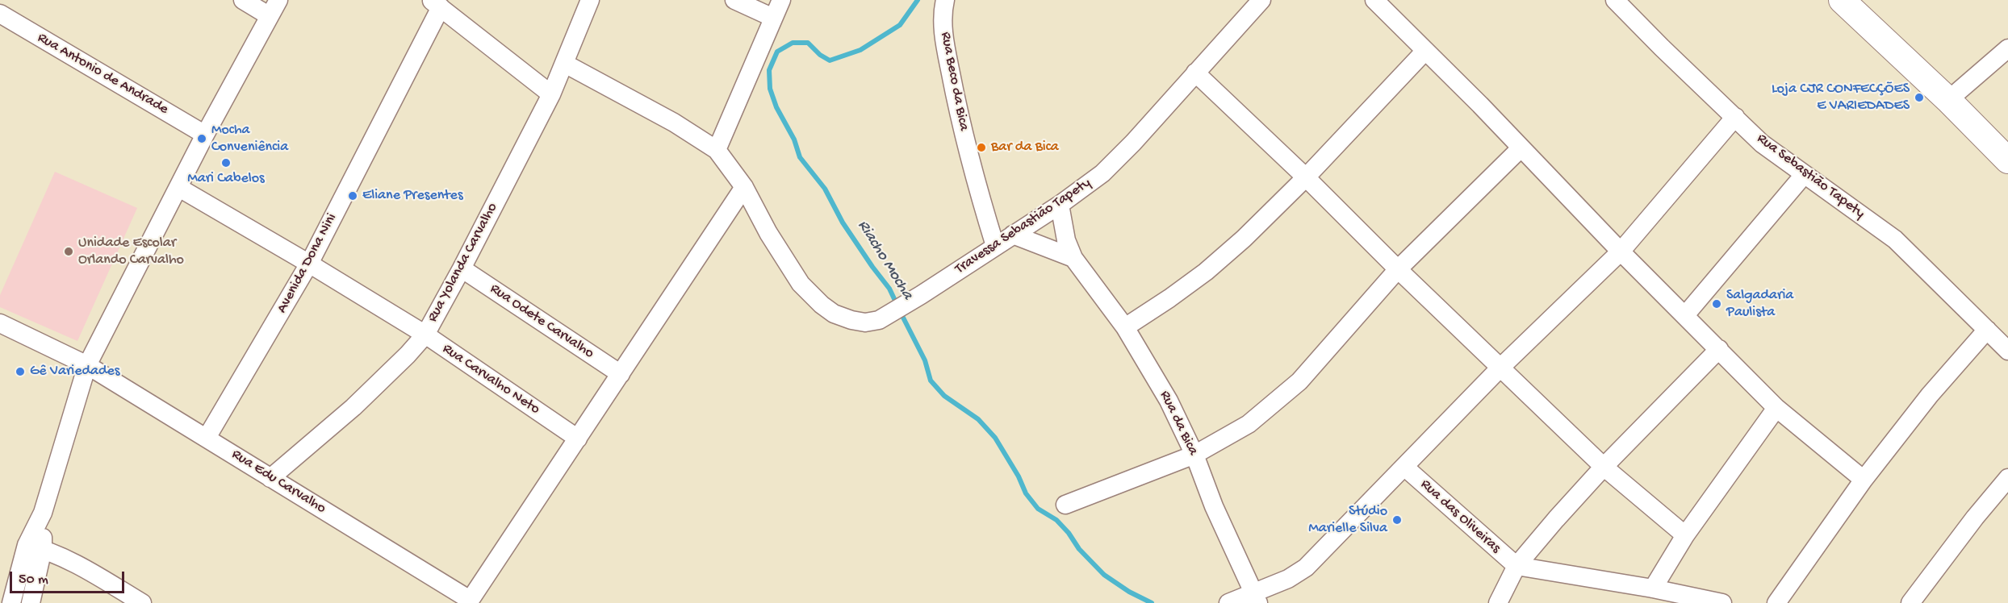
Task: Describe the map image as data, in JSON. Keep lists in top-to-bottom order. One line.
{"streets":{"street":["Rua Antonio de Andrade","Rua Beco da Bica","Rua Sebastião Tapety","Travessa Sebastião Tapety","Rua Yolanda Carvalho","Avenida Dona Nini","Rua Odete Carvalho","Rua Carvalho Neto","Rua da Bica","Rua Edu Carvalho","Rua das Oliveiras"]},"crossings":[["Rua Beco da Bica","Travessa Sebastião Tapety"],["Travessa Sebastião Tapety","Rua da Bica"],["Rua Yolanda Carvalho","Rua Odete Carvalho"],["Rua Yolanda Carvalho","Rua Carvalho Neto"],["Rua Yolanda Carvalho","Rua Edu Carvalho"],["Avenida Dona Nini","Rua Carvalho Neto"],["Avenida Dona Nini","Rua Edu Carvalho"]],"water":["Riacho Mocha"],"places":["Loja CJR CONFECÇÕES E VARIEDADES","Mocha Conveniência","Bar da Bica","Mari Cabelos","Eliane Presentes","Unidade Escolar Orlando Carvalho","Salgadaria Paulista","Gê Variedades","Stúdio Marielle Silva"],"scale_bar":"50 m"}
